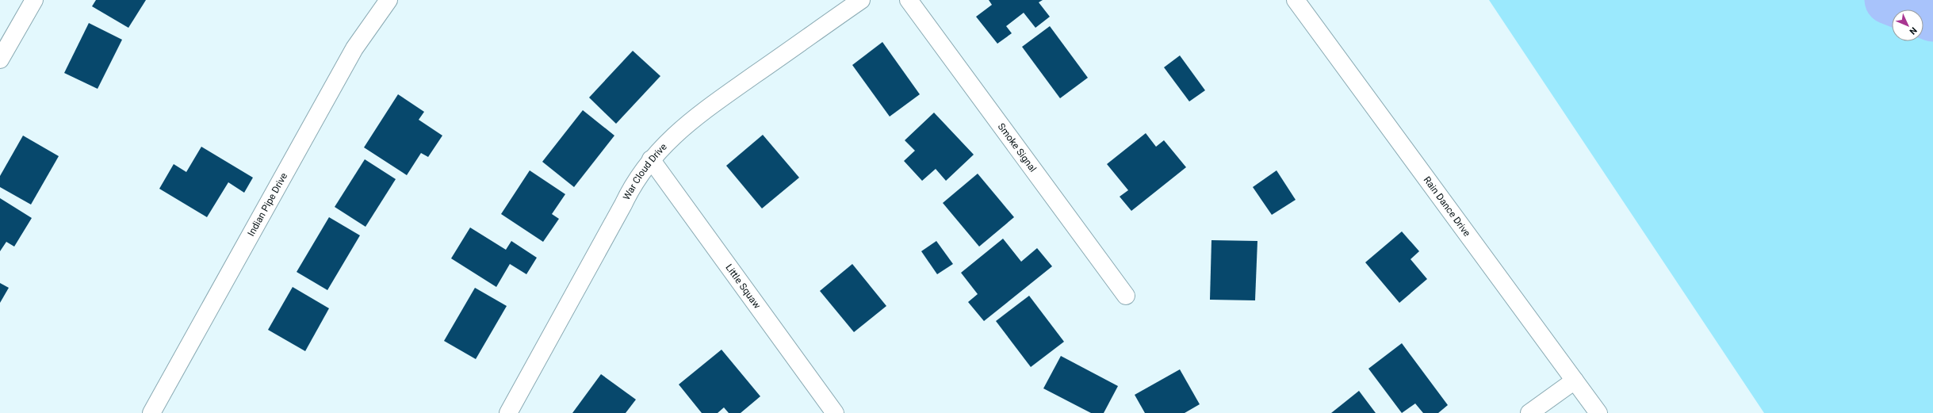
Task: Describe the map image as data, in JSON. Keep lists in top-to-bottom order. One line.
{"streets":{"street":["Smoke Signal","War Cloud Drive","Indian Pipe Drive","Rain Dance Drive","Little Squaw"]},"crossings":[["War Cloud Drive","Little Squaw"]],"north":"bottom right"}
